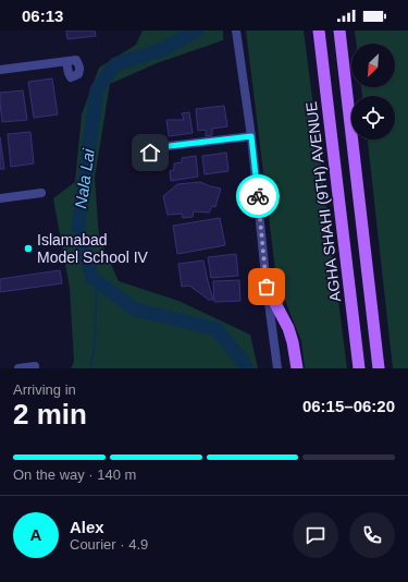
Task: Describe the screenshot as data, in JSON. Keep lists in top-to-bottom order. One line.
{"streets":{"main road":["AGHA SHAHI (9TH) AVENUE"]},"water":["Nala Lai"],"places":["Islamabad Model School IV"],"north":"bottom left","page":{"status":"06:13","heading":["2 min","Arriving in","06:15–06:20"],"panel":["Alex","Courier · 4.9"],"bar":"On the way · 140 m","round":"A"}}
